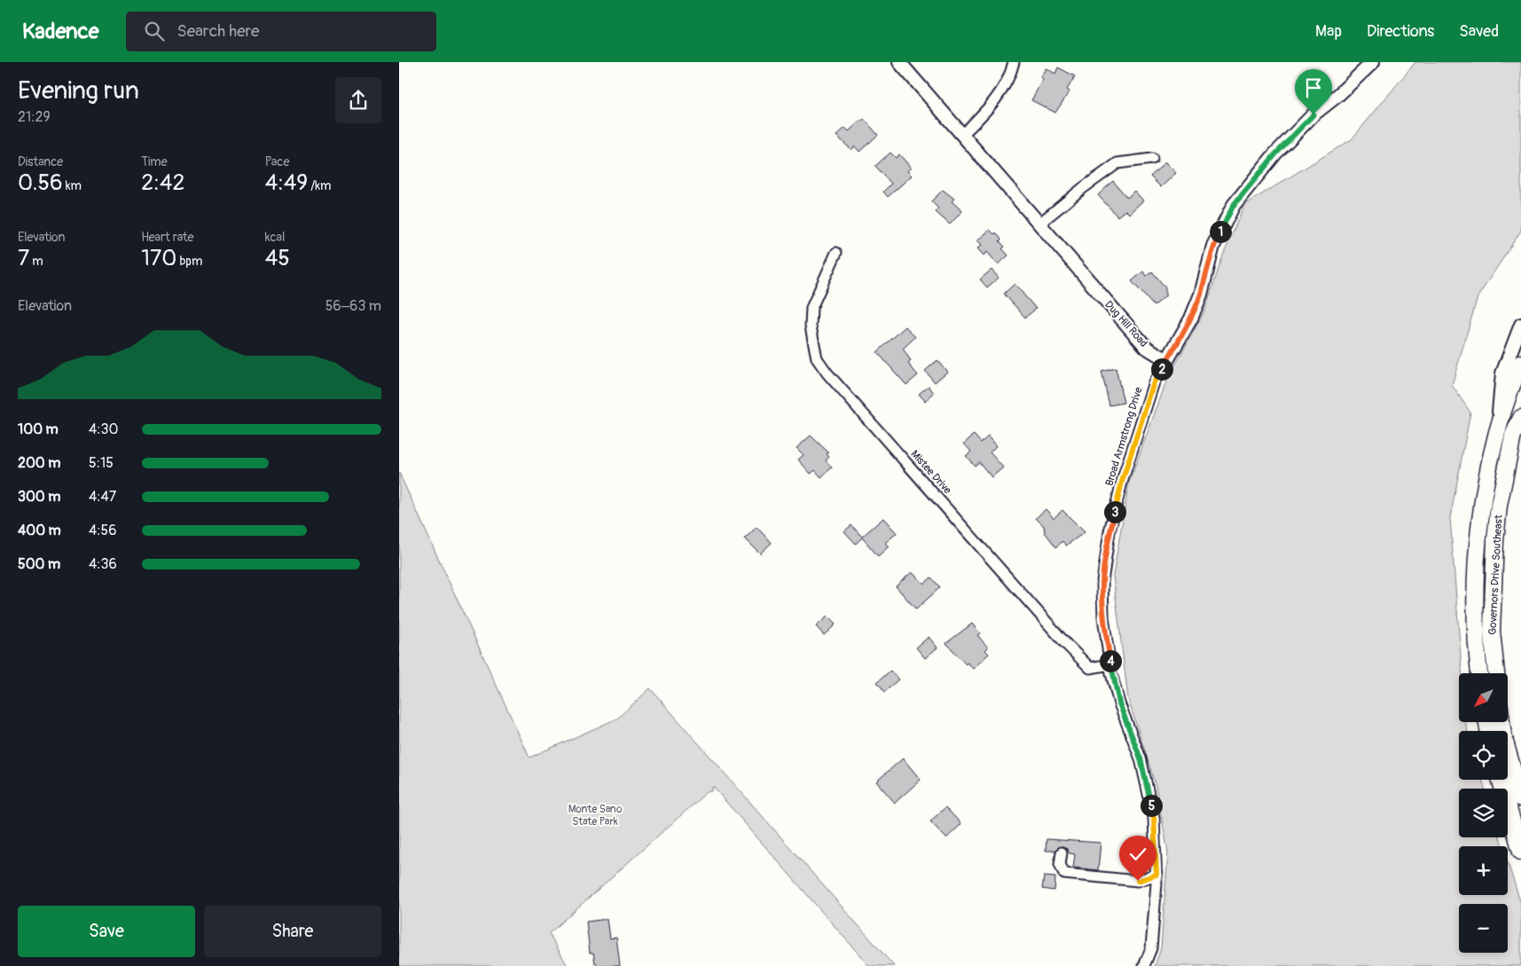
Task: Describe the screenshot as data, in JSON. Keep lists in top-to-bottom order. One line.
{"streets":{"highway":["Governors Drive Southeast"],"street":["Dug Hill Road","Broad Armstrong Drive","Mistee Drive"]},"crossings":[["Dug Hill Road","Broad Armstrong Drive"],["Broad Armstrong Drive","Mistee Drive"]],"parks":["Monte Sano State Park"],"north":"bottom left","page":{"header":"Kadence","search":"Search here","nav":["Map","Directions","Saved"],"heading":["Evening run","21:29"],"stats":[["Distance","0.56 km"],["Time","2:42"],["Pace","4:49 /km"],["Elevation","7 m"],["Heart rate","170 bpm"],["kcal","45"]],"pins":["1","2","3","4","5"],"chart":["Elevation","56–63 m"],"list":[{"name":"100 m","note":"4:30"},{"name":"200 m","note":"5:15"},{"name":"300 m","note":"4:47"},{"name":"400 m","note":"4:56"},{"name":"500 m","note":"4:36"}],"map_buttons":["+","−"],"buttons":["Save","Share"]}}
